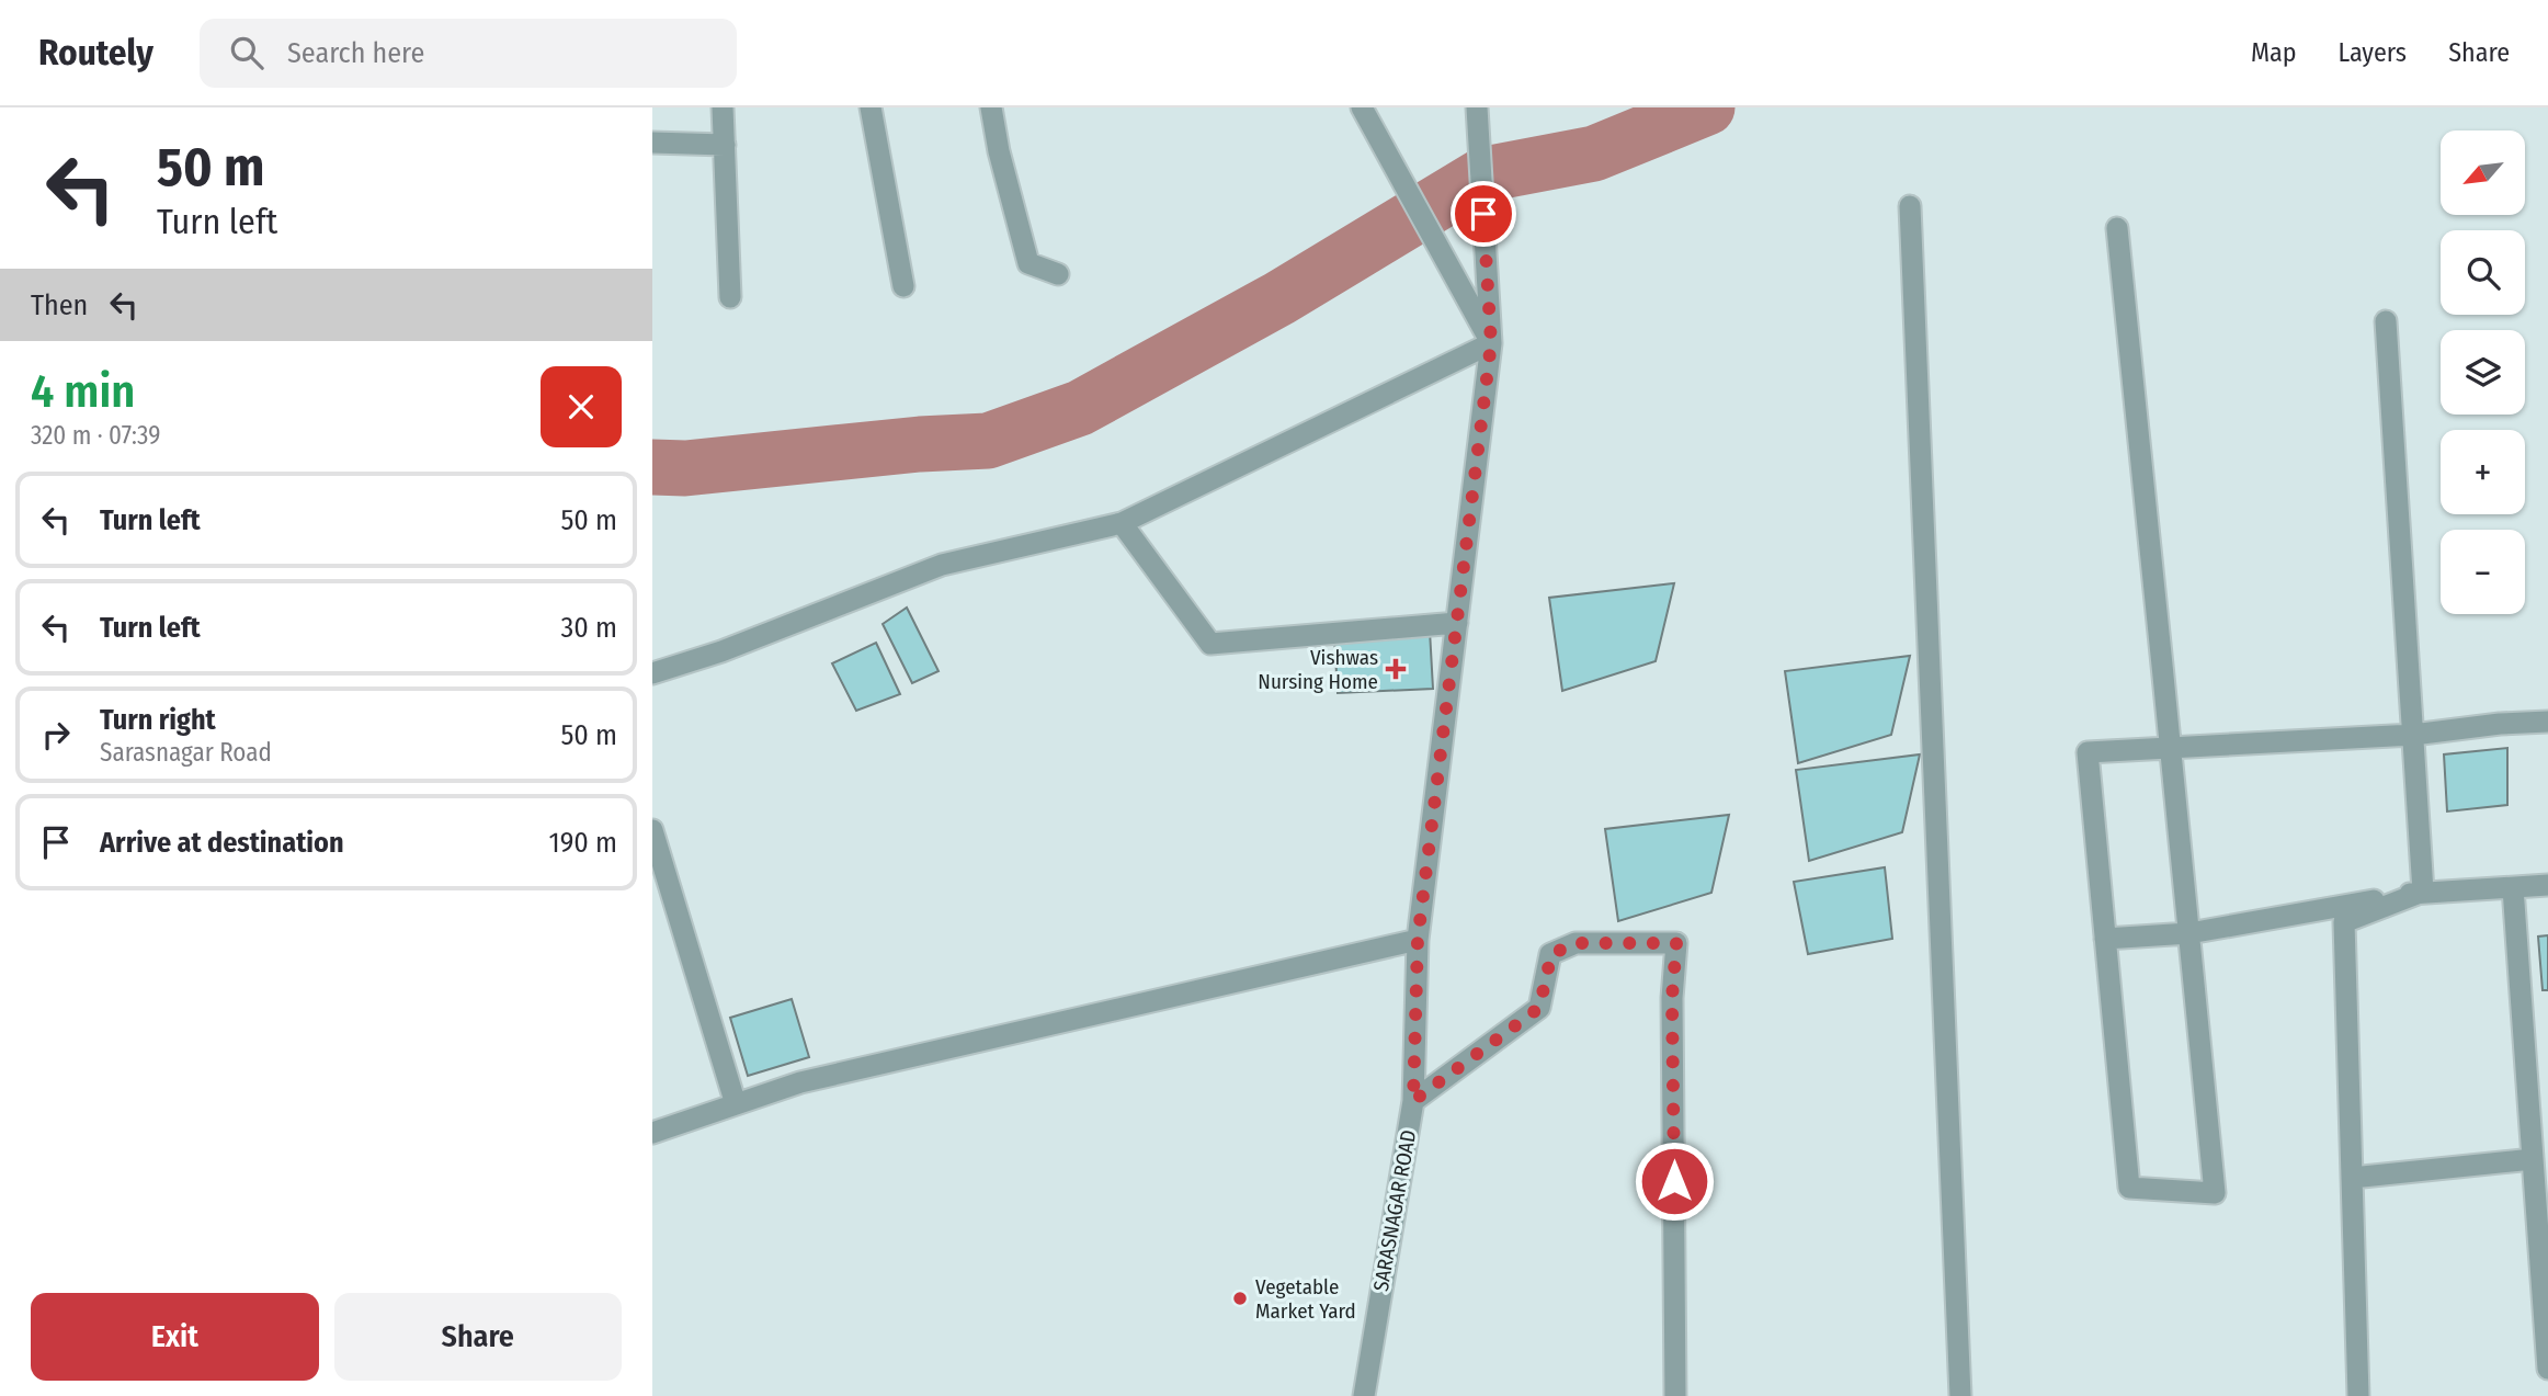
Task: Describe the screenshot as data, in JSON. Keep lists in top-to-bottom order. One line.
{"streets":{"street":["SARASNAGAR ROAD"]},"places":{"health":["Vishwas Nursing Home"],"other":["Vegetable Market Yard"]},"north":"bottom left","page":{"header":"Routely","search":"Search here","nav":["Map","Layers","Share"],"turn":["50 m","Turn left"],"map_buttons":["+","−"],"then":"Then","heading":["4 min","320 m · 07:39"],"list":[{"name":"Turn left","value":"50 m"},{"name":"Turn left","value":"30 m"},{"name":"Turn right","note":"Sarasnagar Road","value":"50 m"},{"name":"Arrive at destination","value":"190 m"}],"buttons":["Exit","Share"]}}
